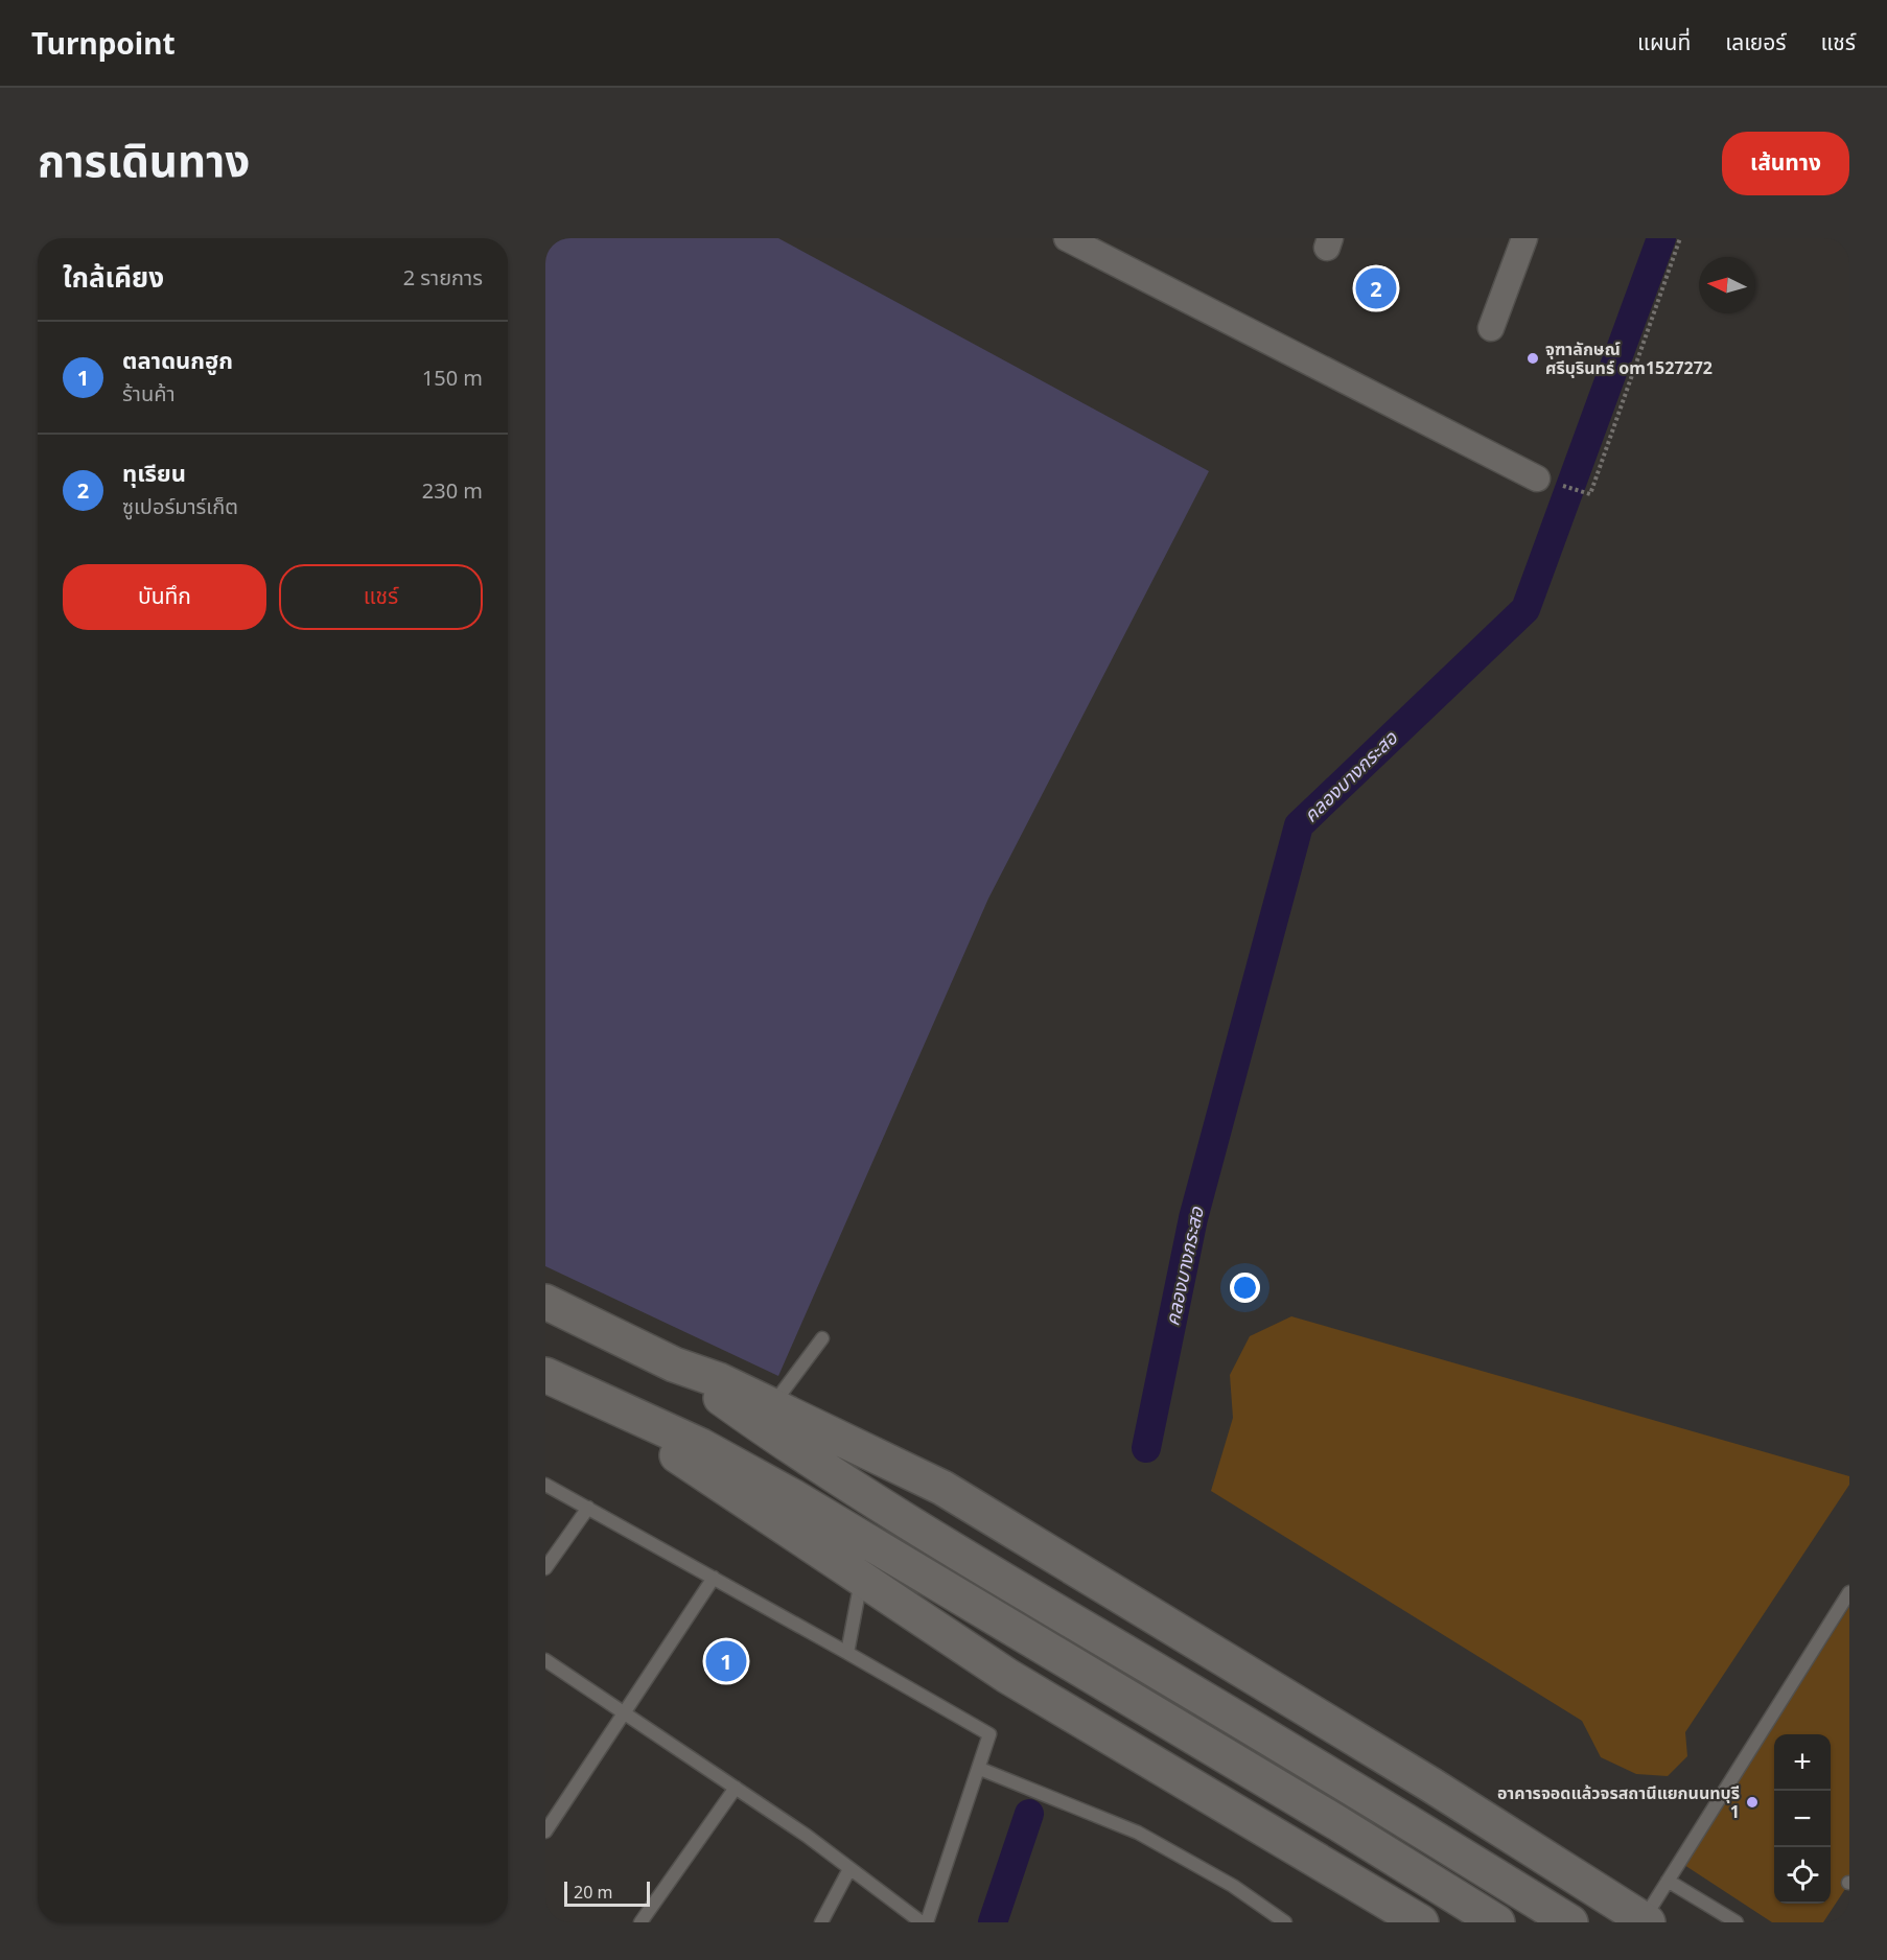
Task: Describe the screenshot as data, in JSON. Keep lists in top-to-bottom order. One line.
{"water":["คลองบางกระสอ"],"places":["จุฑาลักษณ์ ศรีบุรินทร์ om1527272","อาคารจอดแล้วจรสถานีแยกนนทบุรี 1"],"scale_bar":"20 m","north":"left","page":{"header":"Turnpoint","nav":["แผนที่","เลเยอร์","แชร์"],"title":"การเดินทาง","buttons":["เส้นทาง",["บันทึก","แชร์"]],"heading":["ใกล้เคียง","2 รายการ"],"pins":["2","1"],"list":[{"mark":"1","name":"ตลาดนกฮูก","note":"ร้านค้า","value":"150 m"},{"mark":"2","name":"ทุเรียน","note":"ซูเปอร์มาร์เก็ต","value":"230 m"}],"map_buttons":["+","−"],"scale":"20 m"}}
